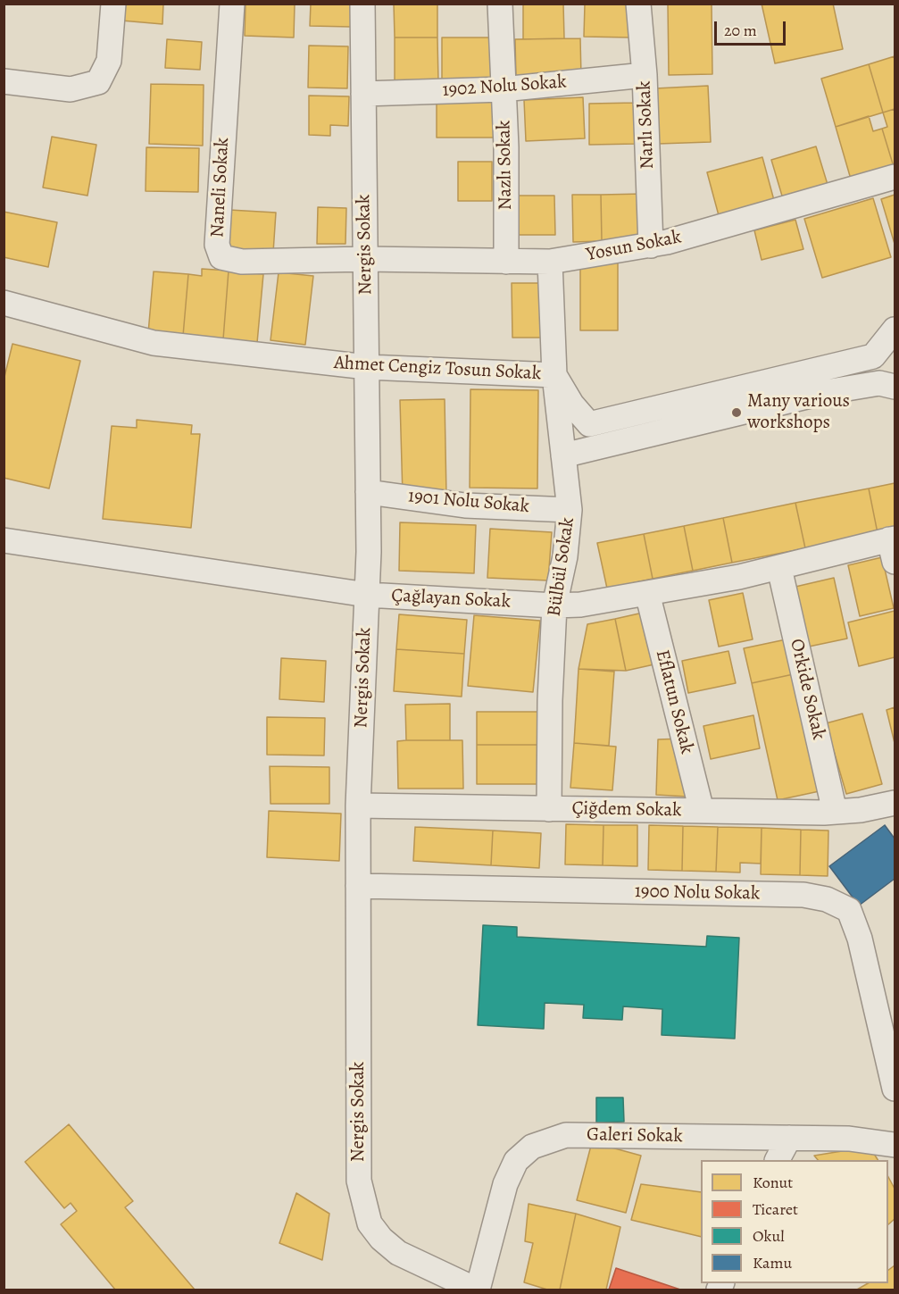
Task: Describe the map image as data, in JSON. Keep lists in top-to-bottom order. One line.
{"streets":{"street":["1902 Nolu Sokak","Narlı Sokak","Nazlı Sokak","Naneli Sokak","Nergis Sokak","Yosun Sokak","Ahmet Cengiz Tosun Sokak","1901 Nolu Sokak","Bülbül Sokak","Çağlayan Sokak","Orkide Sokak","Eflatun Sokak","Çiğdem Sokak","1900 Nolu Sokak","Galeri Sokak"]},"crossings":[["1902 Nolu Sokak","Narlı Sokak"],["1902 Nolu Sokak","Nazlı Sokak"],["1902 Nolu Sokak","Nergis Sokak"],["Narlı Sokak","Yosun Sokak"],["Nazlı Sokak","Yosun Sokak"],["Naneli Sokak","Nergis Sokak"],["Naneli Sokak","Yosun Sokak"],["Nergis Sokak","Yosun Sokak"],["Nergis Sokak","Ahmet Cengiz Tosun Sokak"],["Nergis Sokak","1901 Nolu Sokak"],["Nergis Sokak","Çağlayan Sokak"],["Nergis Sokak","Çiğdem Sokak"],["Nergis Sokak","1900 Nolu Sokak"],["Nergis Sokak","Galeri Sokak"],["Yosun Sokak","Bülbül Sokak"],["Ahmet Cengiz Tosun Sokak","Bülbül Sokak"],["1901 Nolu Sokak","Bülbül Sokak"],["Bülbül Sokak","Çağlayan Sokak"],["Bülbül Sokak","Çiğdem Sokak"],["Çağlayan Sokak","Orkide Sokak"],["Çağlayan Sokak","Eflatun Sokak"],["Orkide Sokak","Çiğdem Sokak"],["Eflatun Sokak","Çiğdem Sokak"]],"places":["Many various workshops"],"legend":["Konut","Ticaret","Okul","Kamu"],"scale_bar":"20 m"}
